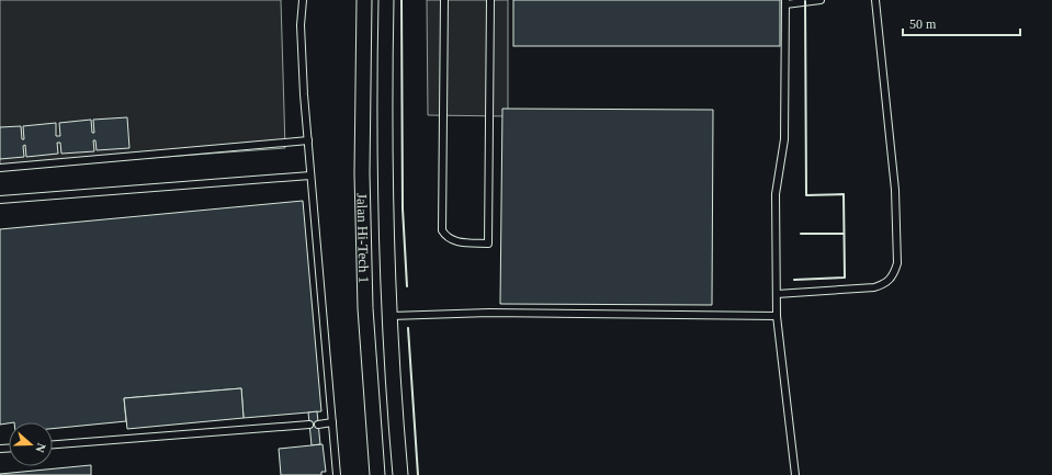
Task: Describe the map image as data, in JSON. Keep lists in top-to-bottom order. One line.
{"streets":{"street":["Jalan Hi-Tech 1"]},"scale_bar":"50 m","north":"right"}
